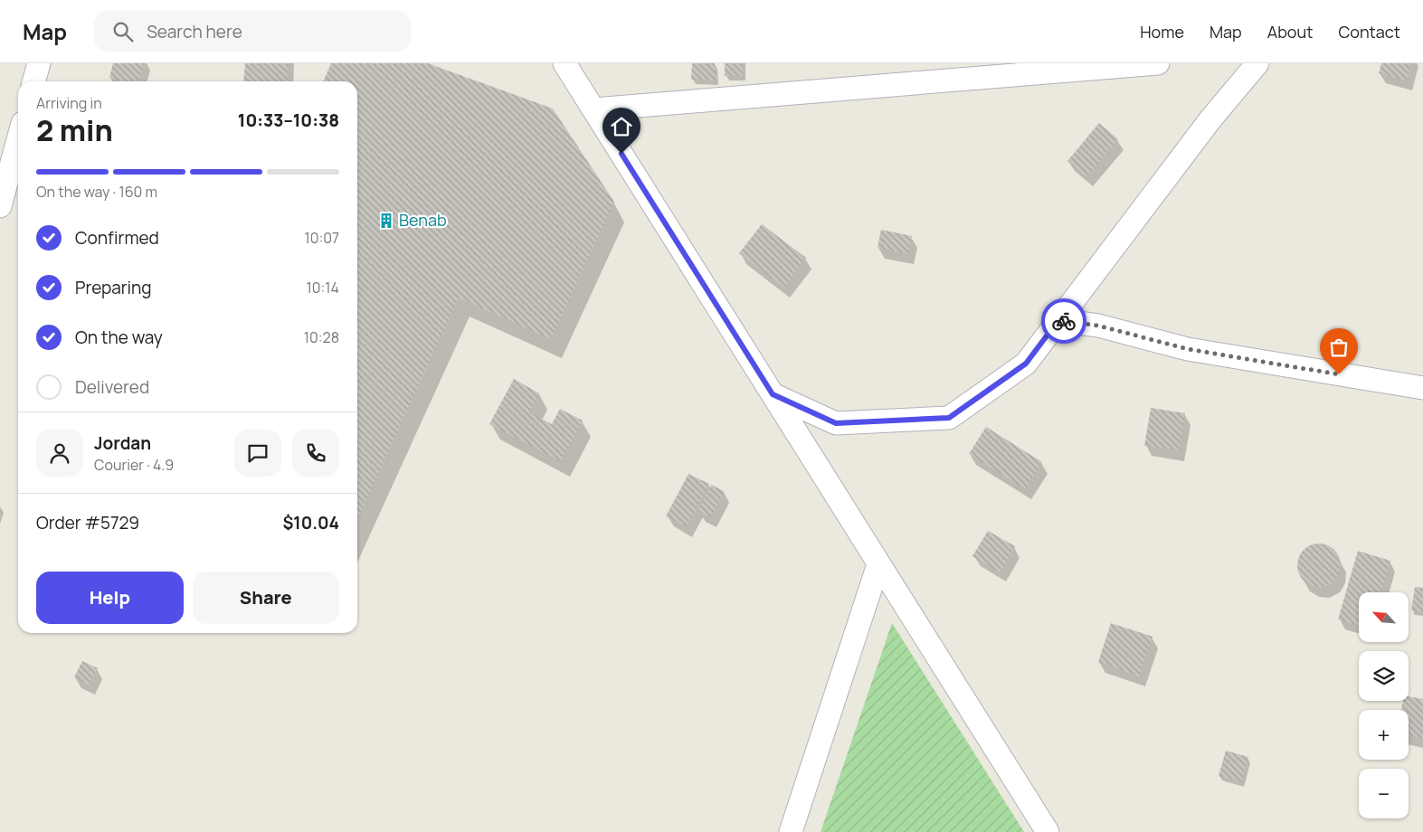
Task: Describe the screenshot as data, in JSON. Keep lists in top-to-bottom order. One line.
{"places":{"building":["Benab"]},"north":"top left","page":{"header":"Map","search":"Search here","nav":["Home","Map","About","Contact"],"heading":["2 min","Arriving in","10:33–10:38"],"panel":["Jordan","Courier · 4.9","Order #5729","$10.04"],"bar":"On the way · 160 m","list":[["Confirmed","10:07"],["Preparing","10:14"],["On the way","10:28"],"Delivered"],"buttons":["Help","Share"],"map_buttons":["+","−"]}}
